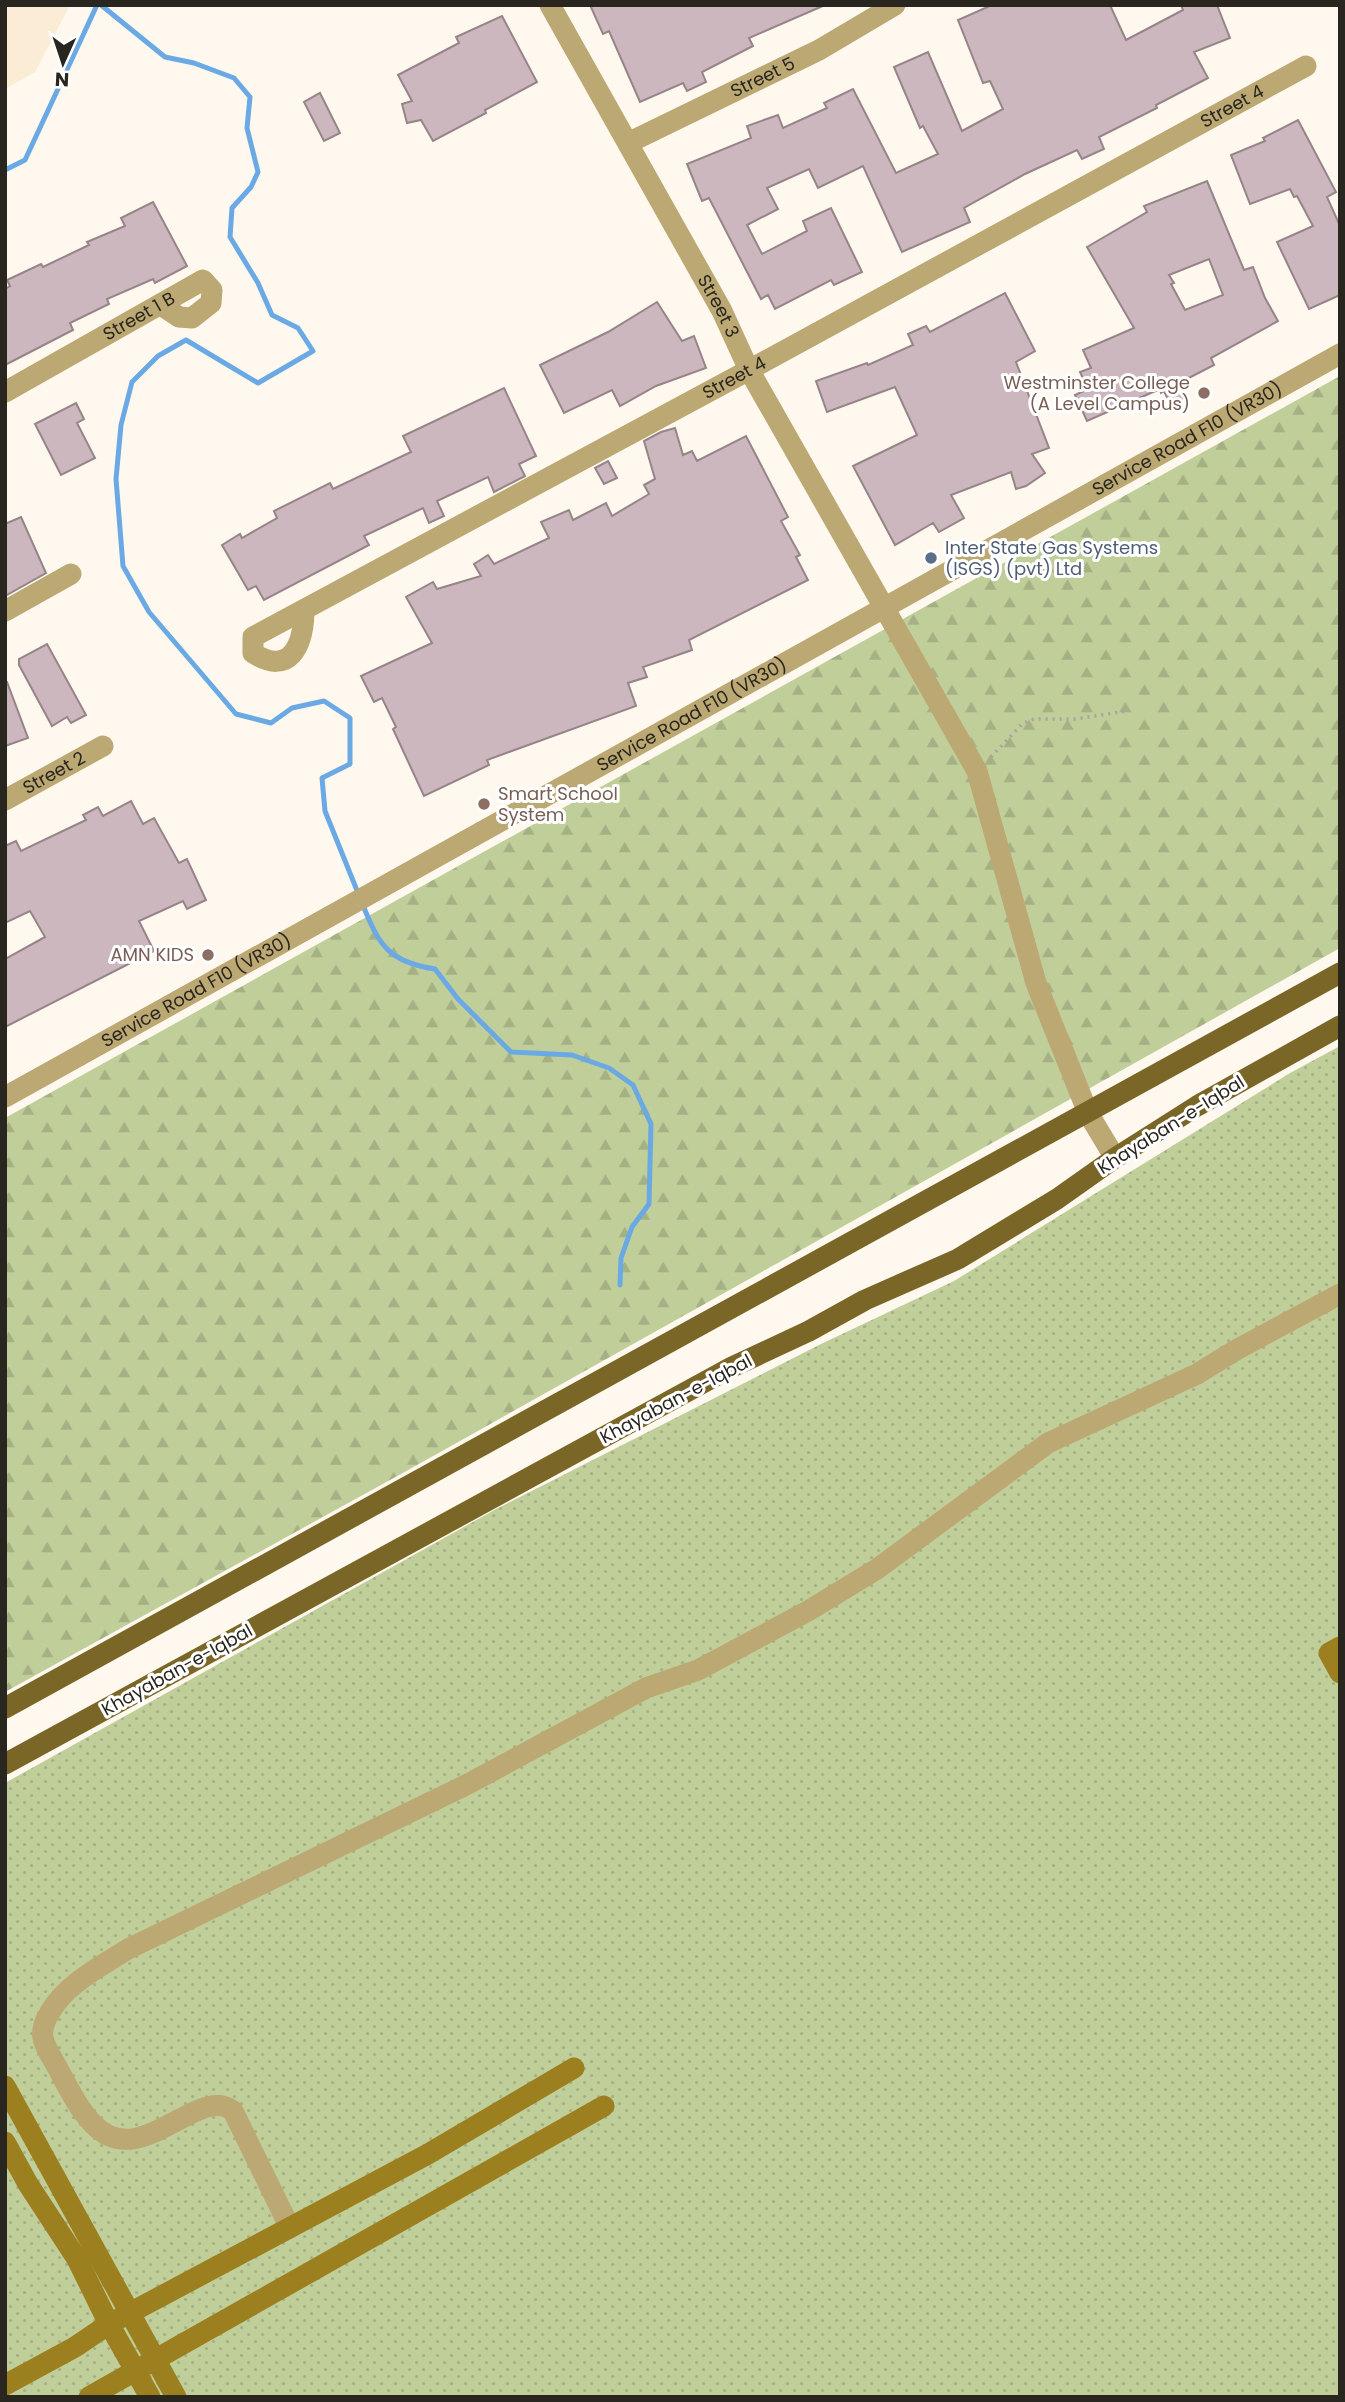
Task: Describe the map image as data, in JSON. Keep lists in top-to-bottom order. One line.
{"streets":{"main road":["Khayaban-e-Iqbal"],"street":["Street 5","Street 4","Street 3","Street 1 B","Service Road F10 (VR30)","Street 2"]},"crossings":[["Street 5","Street 3"],["Street 4","Street 3"],["Street 3","Service Road F10 (VR30)"],["Street 3","Khayaban-e-Iqbal"]],"places":["Westminster College (A Level Campus)","Inter State Gas Systems (ISGS) (pvt) Ltd","Smart School System","AMN KIDS"],"north":"bottom"}
